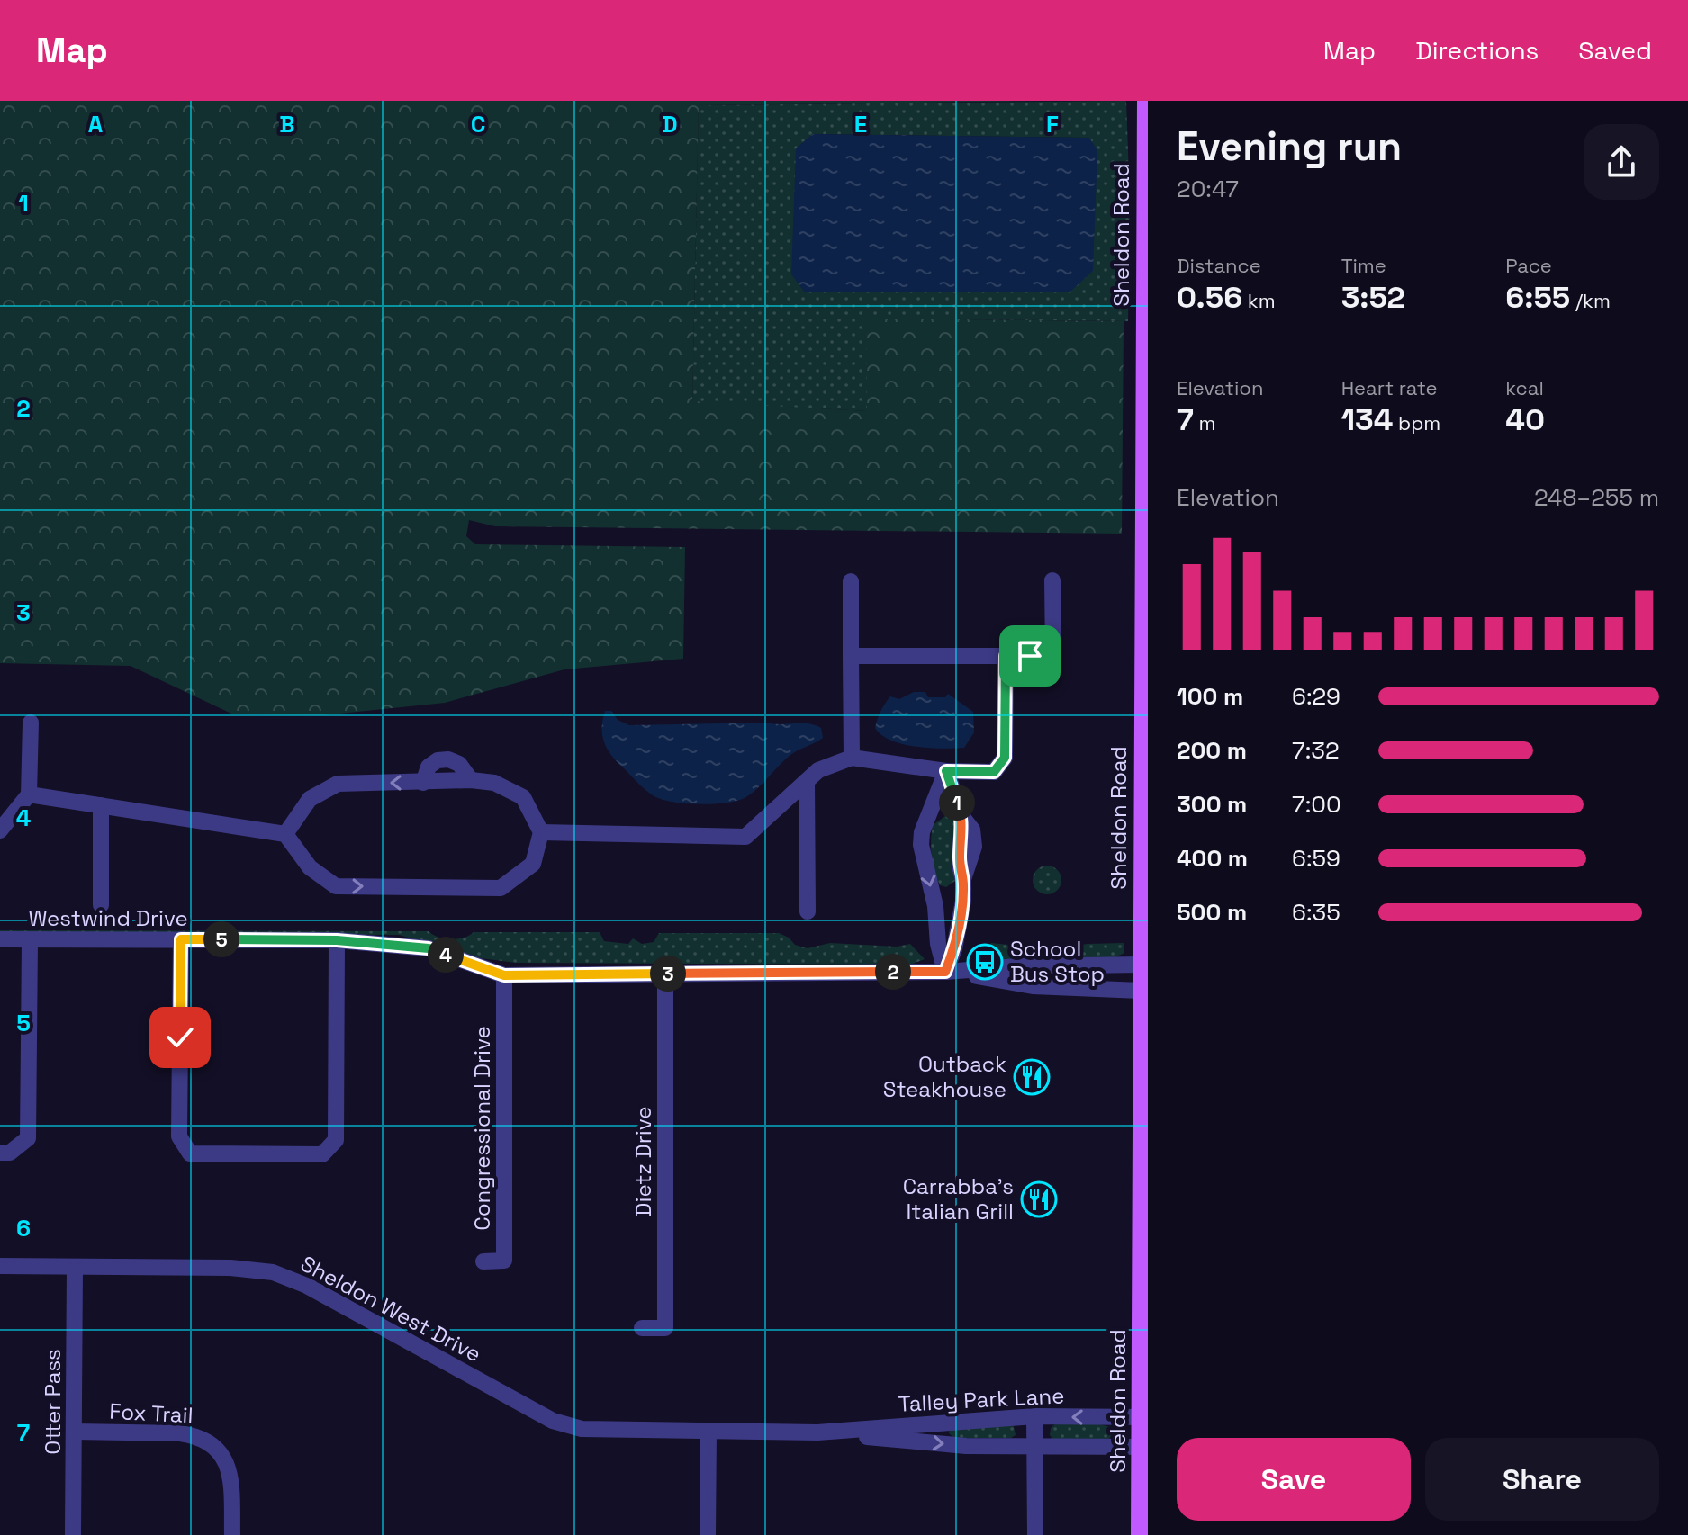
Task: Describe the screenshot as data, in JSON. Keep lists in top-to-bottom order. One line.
{"streets":{"main road":["Sheldon Road"],"street":["Westwind Drive","Congressional Drive","Dietz Drive","Sheldon West Drive","Talley Park Lane","Otter Pass","Fox Trail"]},"crossings":[["Sheldon Road","Westwind Drive"],["Sheldon Road","Talley Park Lane"],["Westwind Drive","Congressional Drive"],["Westwind Drive","Dietz Drive"],["Sheldon West Drive","Talley Park Lane"],["Sheldon West Drive","Otter Pass"],["Otter Pass","Fox Trail"]],"places":{"bus stop":["School Bus Stop"],"restaurant":["Outback Steakhouse","Carrabba's Italian Grill"]},"page":{"header":"Map","nav":["Map","Directions","Saved"],"heading":["Evening run","20:47"],"stats":[["Distance","0.56 km"],["Time","3:52"],["Pace","6:55 /km"],["Elevation","7 m"],["Heart rate","134 bpm"],["kcal","40"]],"chart":["Elevation","248–255 m"],"list":[{"name":"100 m","note":"6:29"},{"name":"200 m","note":"7:32"},{"name":"300 m","note":"7:00"},{"name":"400 m","note":"6:59"},{"name":"500 m","note":"6:35"}],"pins":["1","5","4","2","3"],"buttons":["Save","Share"]},"grid":{"columns":["A","B","C","D","E","F"],"rows":["1","2","3","4","5","6","7"]}}
